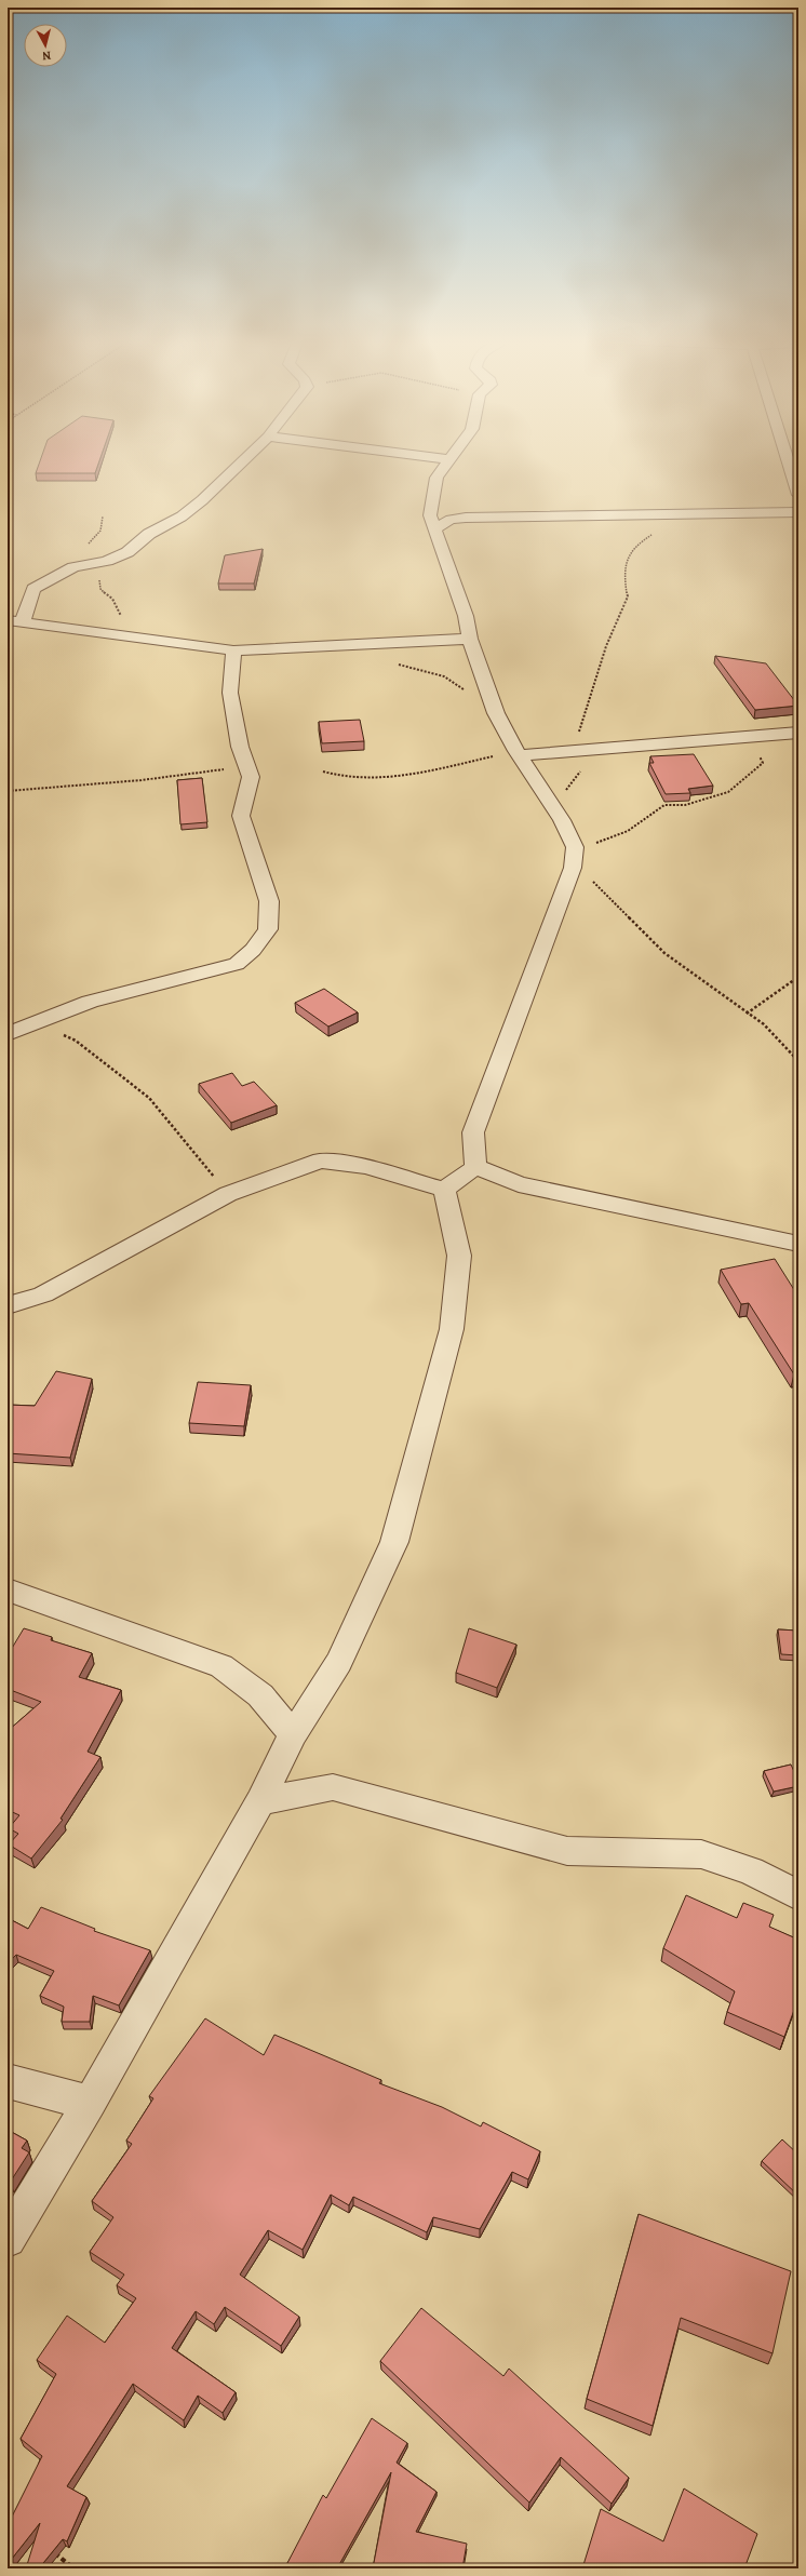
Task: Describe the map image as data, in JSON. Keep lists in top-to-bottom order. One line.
{"north":"bottom"}
